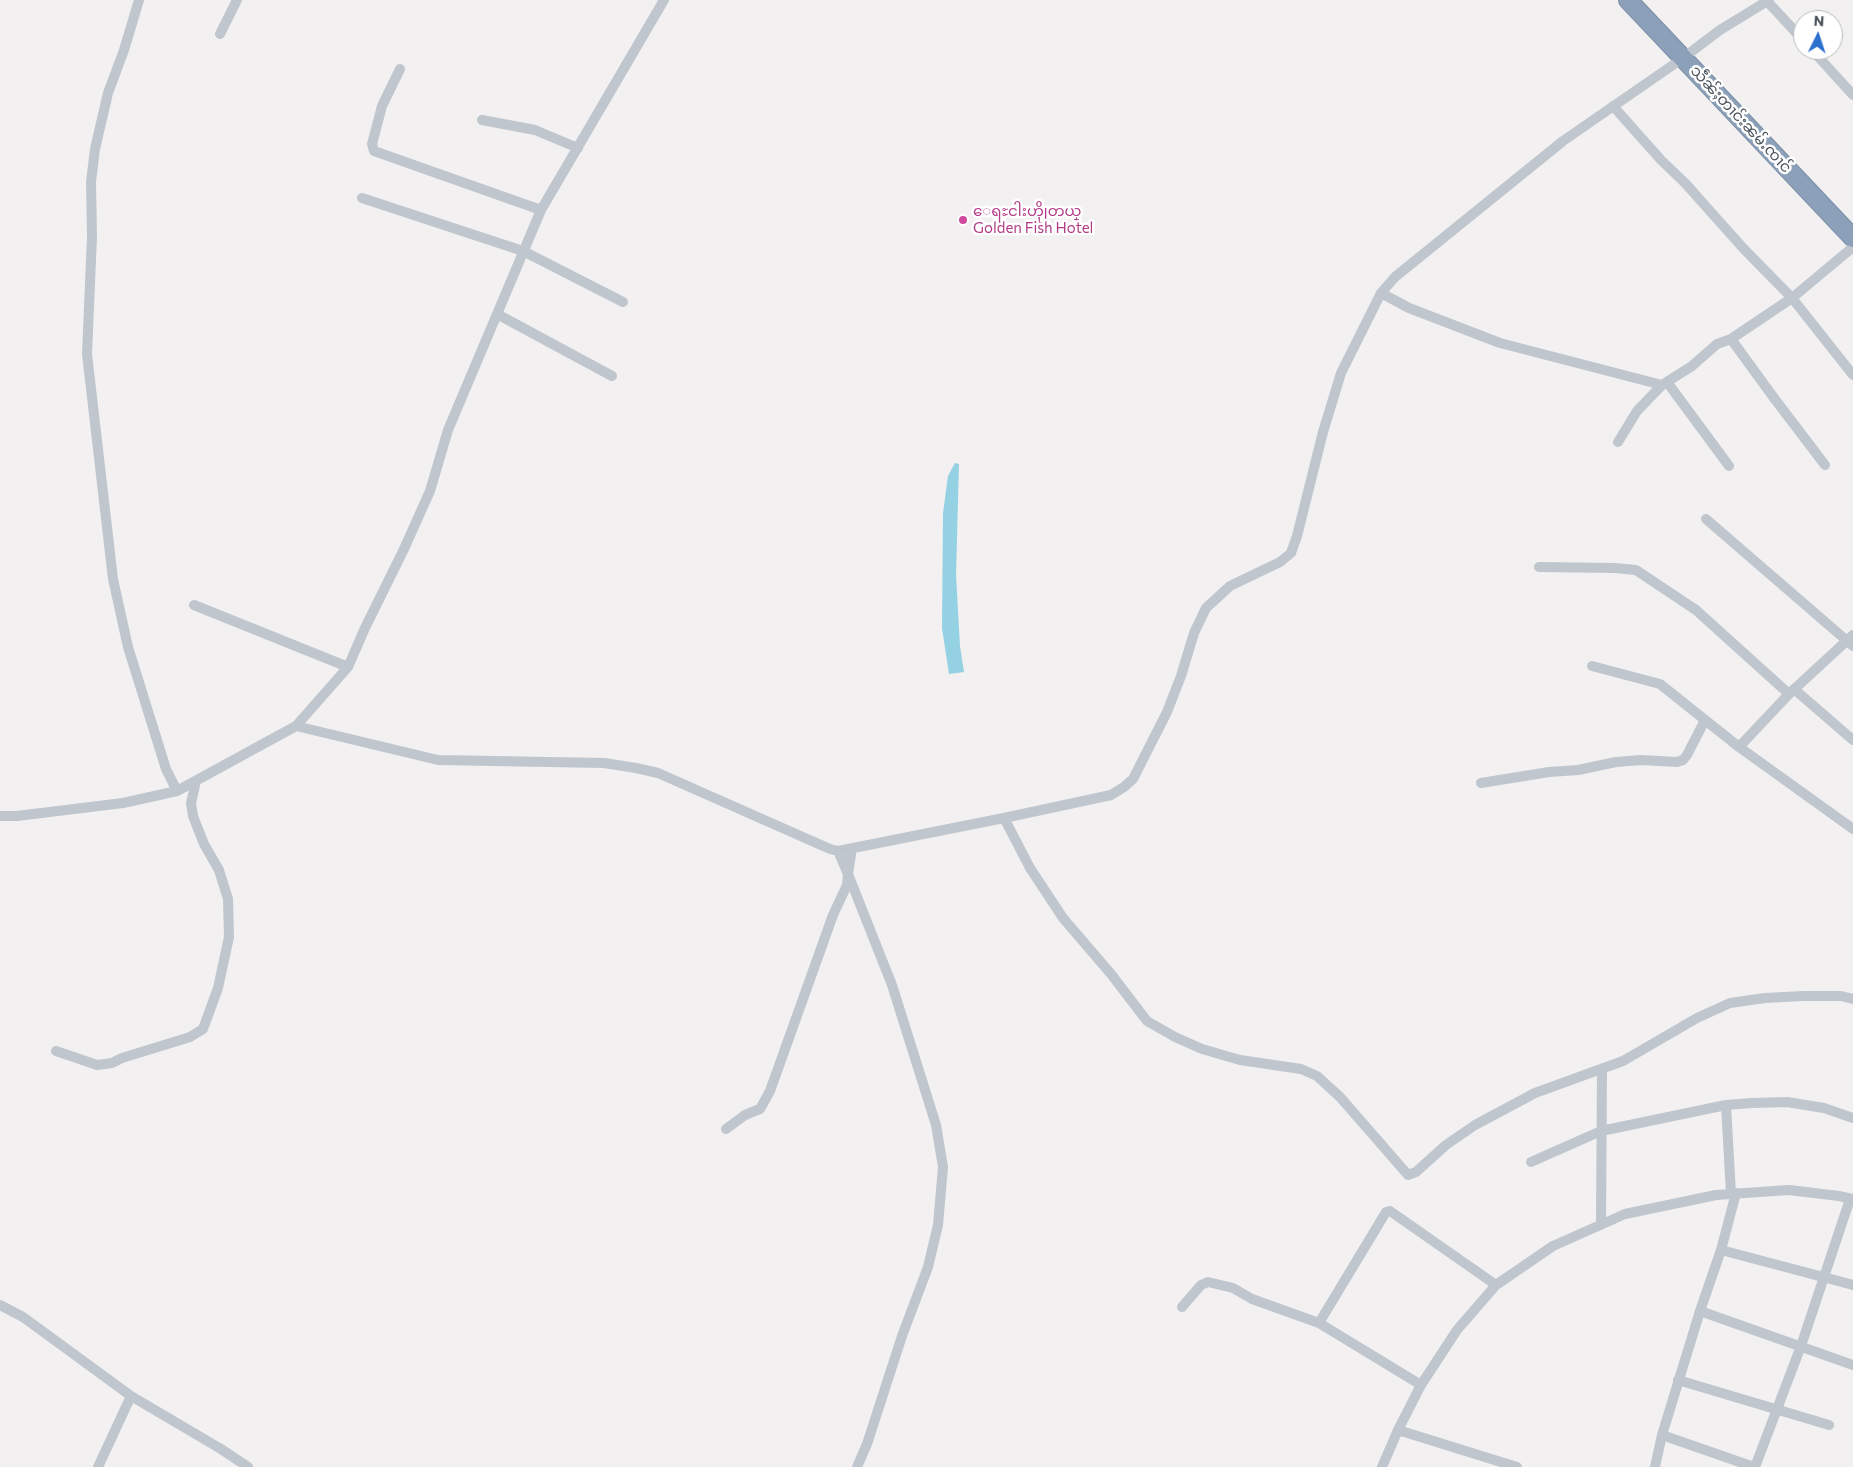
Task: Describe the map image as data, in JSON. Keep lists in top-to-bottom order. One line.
{"streets":{"highway":["သဵၼ်ႈတၢင်းၼမ်ႉၸၢင်"]},"places":["ေရႊငါးဟိုုတယ္ Golden Fish Hotel"],"north":"top"}
